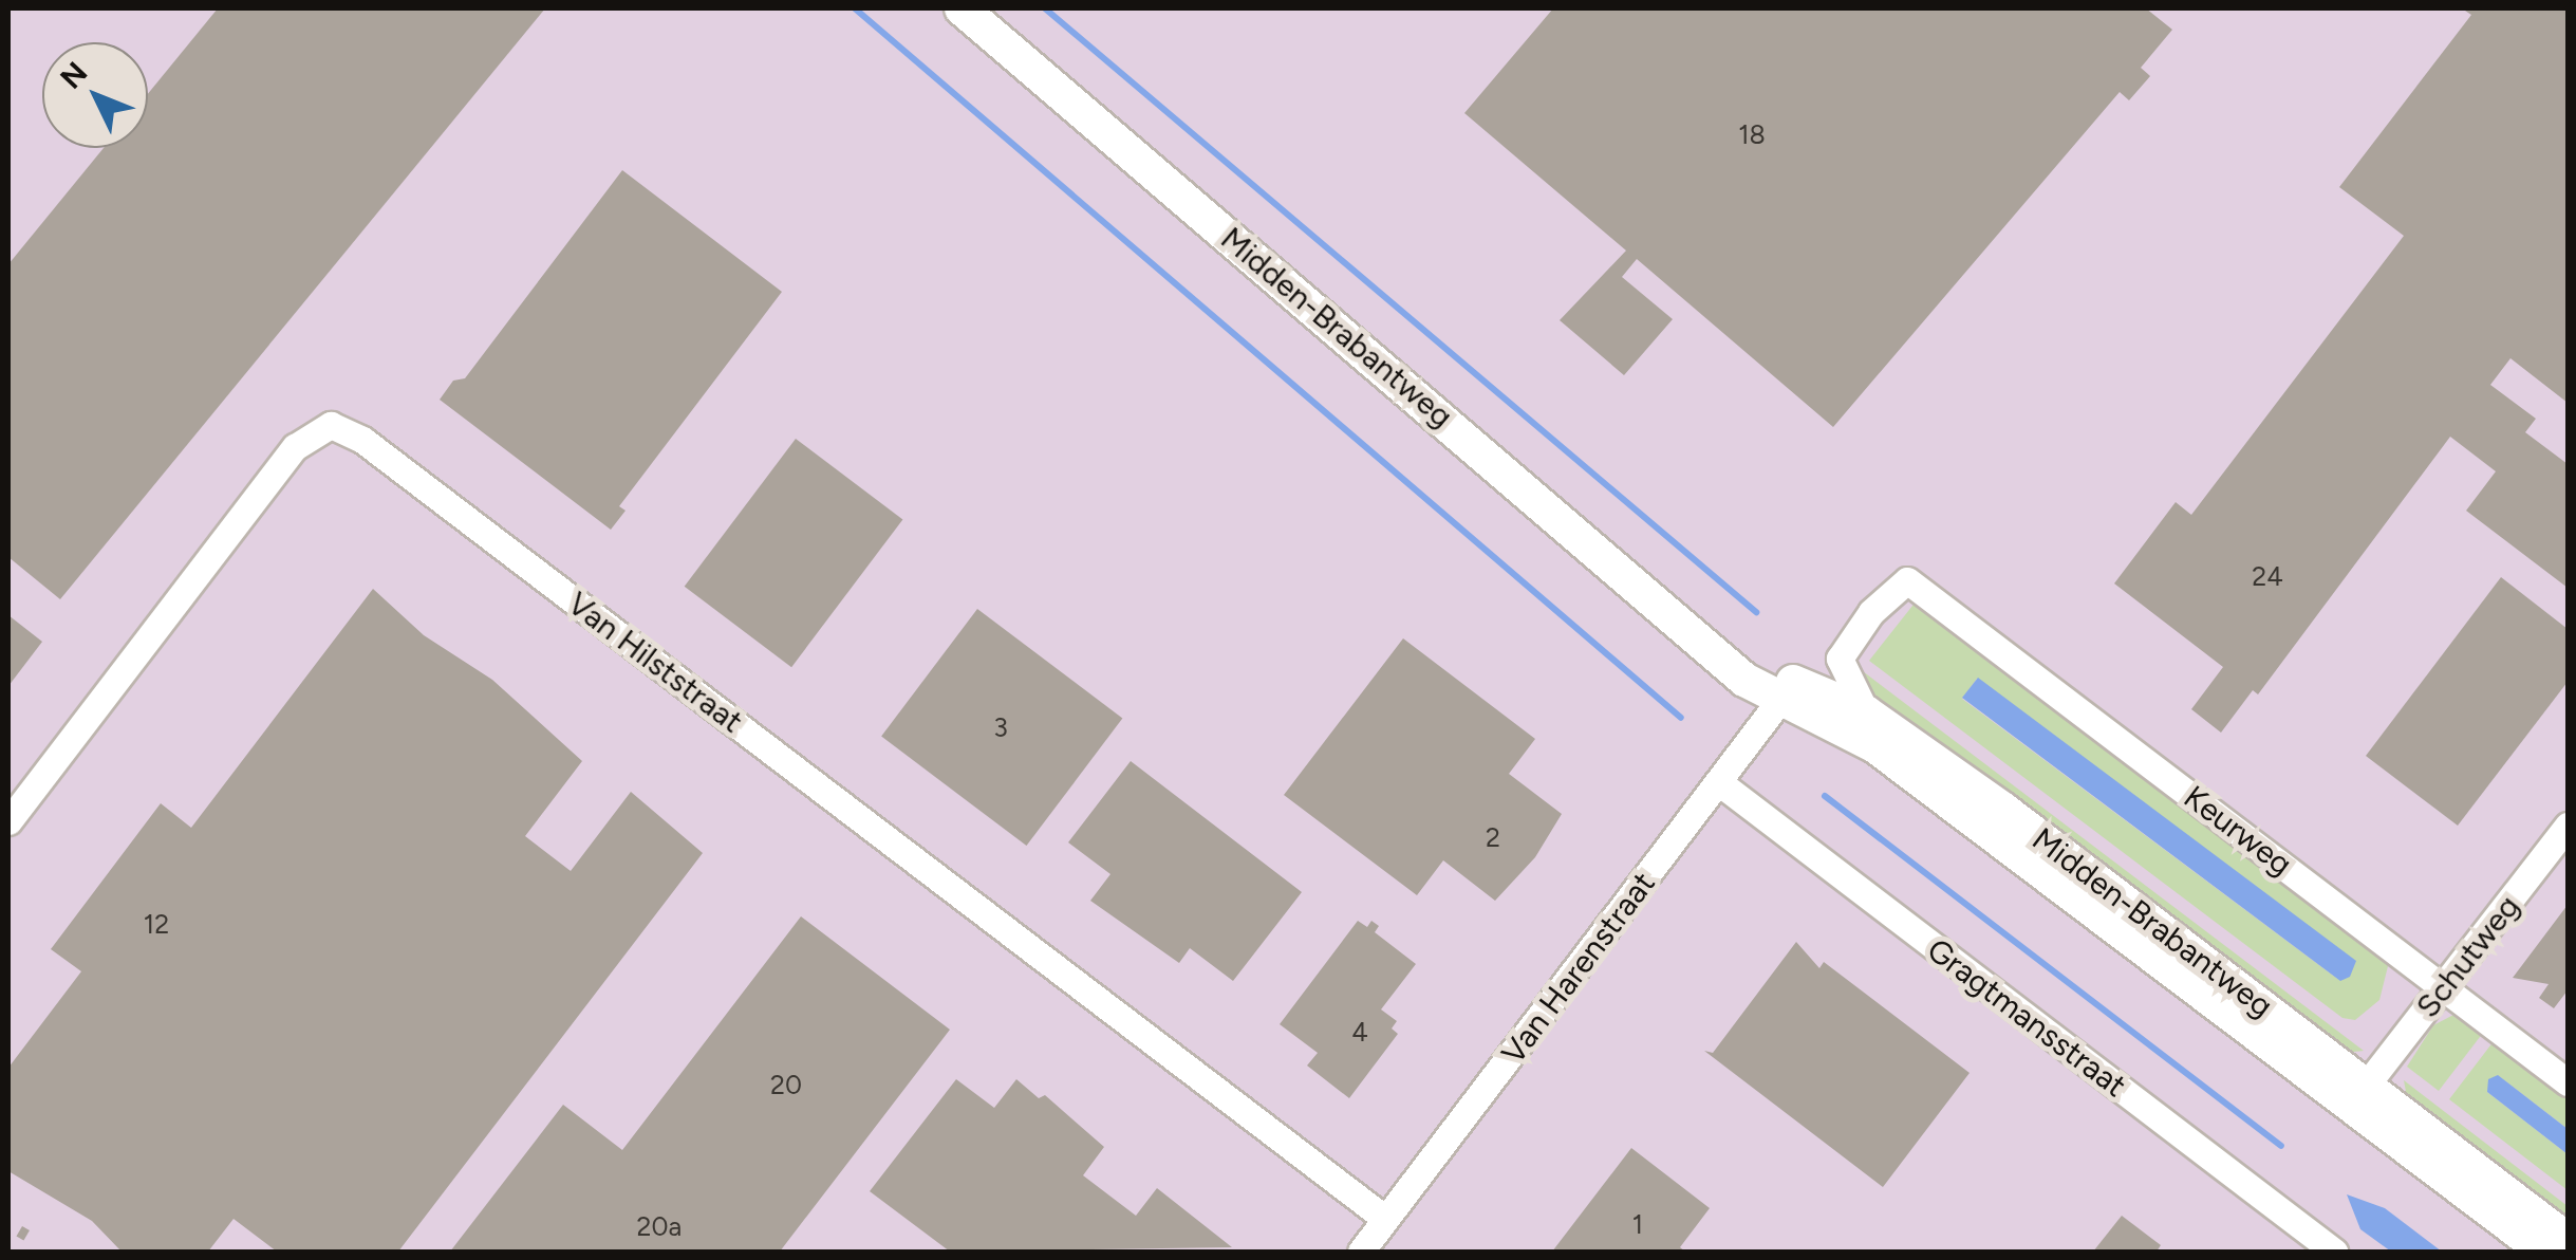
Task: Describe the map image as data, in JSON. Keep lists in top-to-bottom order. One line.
{"streets":{"street":["Midden-Brabantweg","Van Hilststraat","Keurweg","Schutweg","Van Harenstraat","Gragtmansstraat"]},"crossings":[["Midden-Brabantweg","Keurweg"],["Midden-Brabantweg","Schutweg"],["Midden-Brabantweg","Van Harenstraat"],["Van Hilststraat","Van Harenstraat"],["Keurweg","Schutweg"],["Van Harenstraat","Gragtmansstraat"]],"house_numbers":["18","24","3","2","12","4","20","1","20a"],"north":"top left"}
